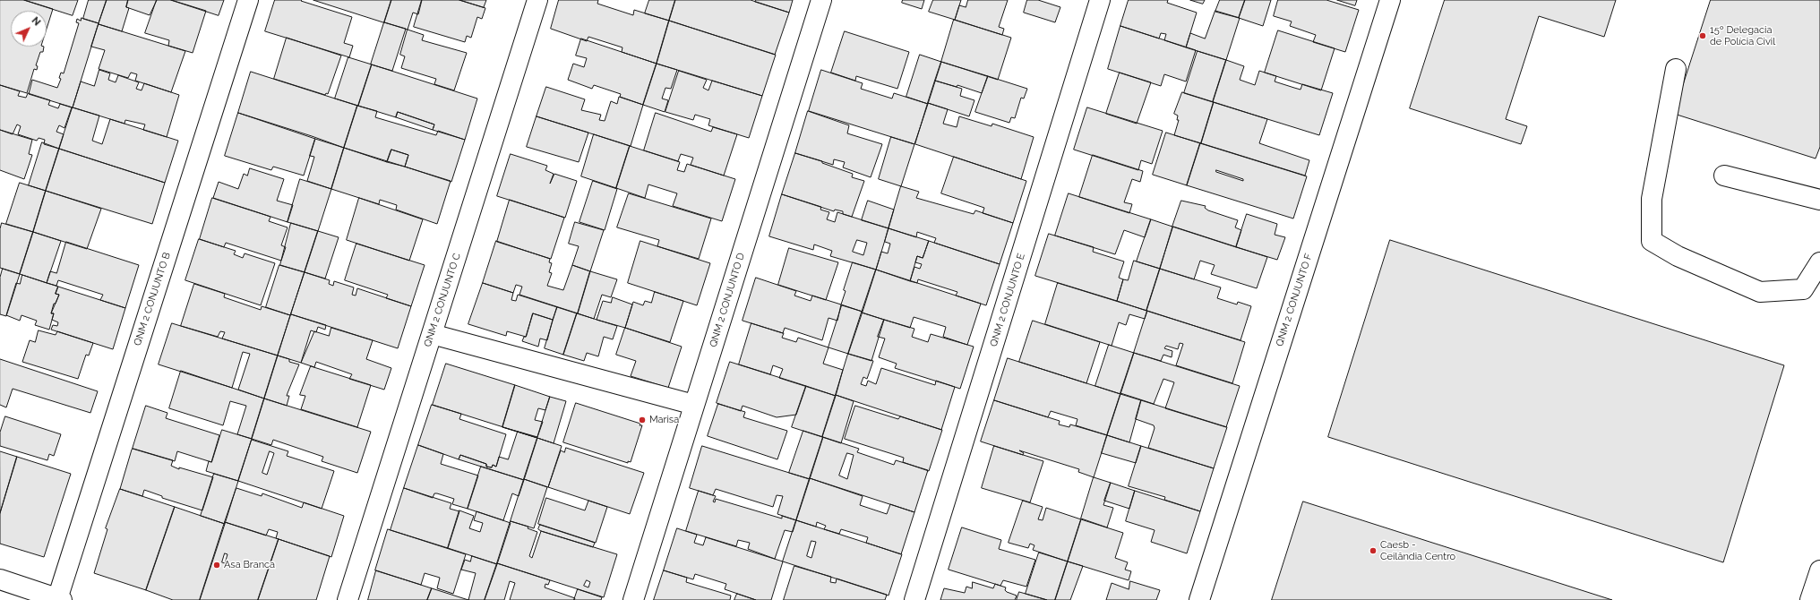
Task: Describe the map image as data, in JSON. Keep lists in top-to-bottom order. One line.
{"streets":{"street":["QNM 2 CONJUNTO B","QNM 2 CONJUNTO C","QNM 2 CONJUNTO D","QNM 2 CONJUNTO E","QNM 2 CONJUNTO F"]},"places":["15º Delegacia de Polícia Civil","Marisa","Caesb - Ceilândia Centro","Asa Branca"],"north":"top right"}
